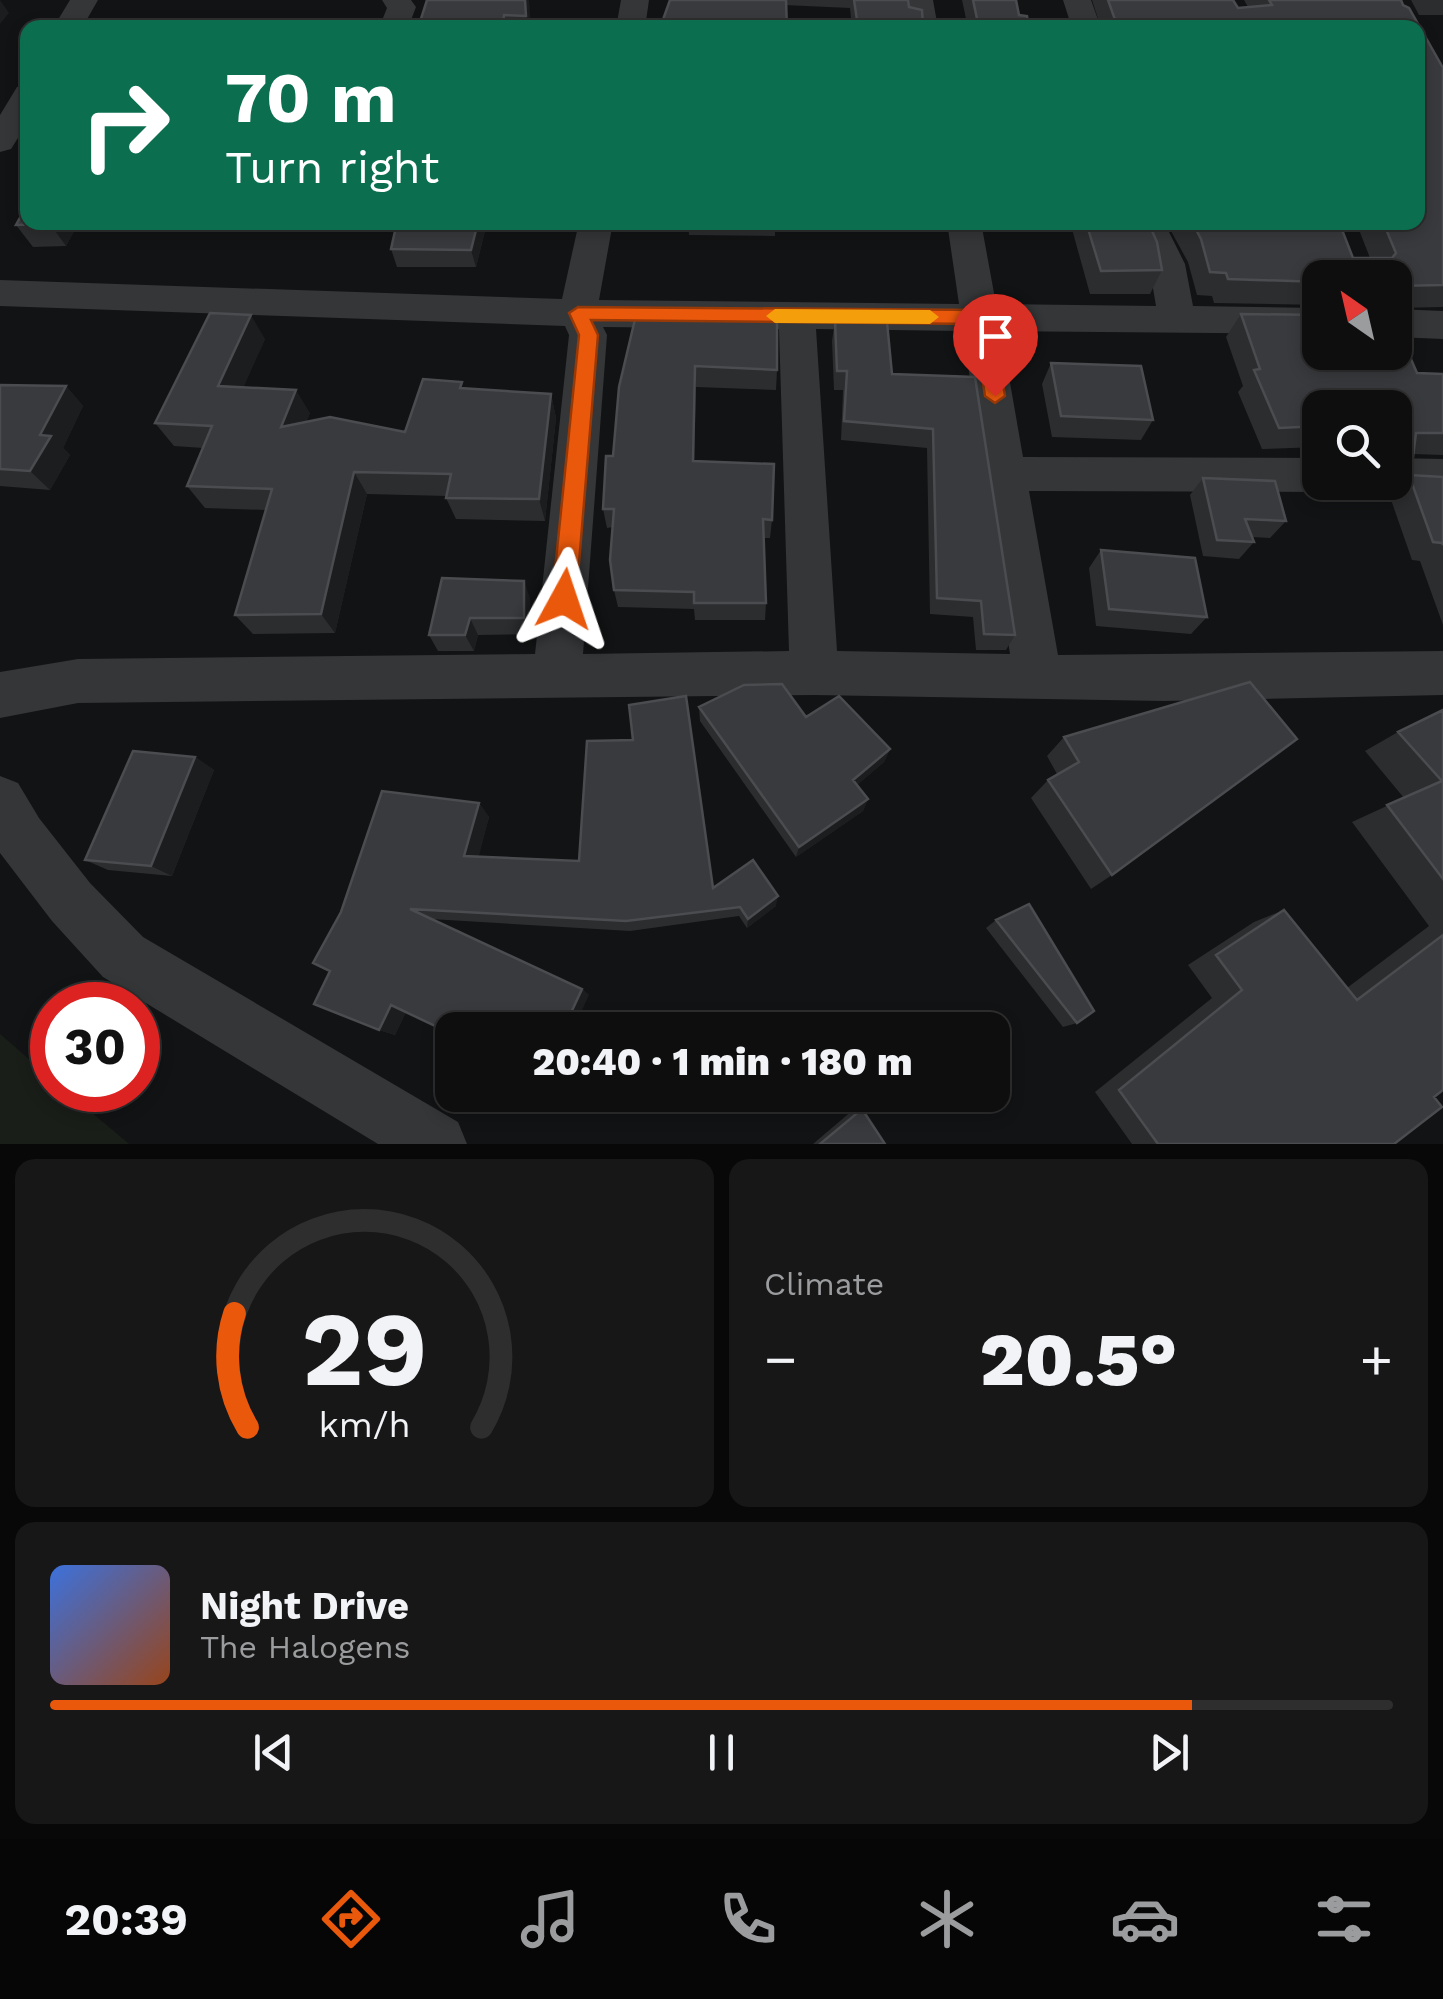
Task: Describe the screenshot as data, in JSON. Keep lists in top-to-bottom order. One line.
{"north":"top left","page":{"turn":["70 m","Turn right"],"limit":"30","trip":"20:40 · 1 min · 180 m","tile":"Climate","heat":["−","20.5°","+"],"song":["Night Drive","The Halogens"],"tabs":"20:39","gauge":["29","km/h"]}}
